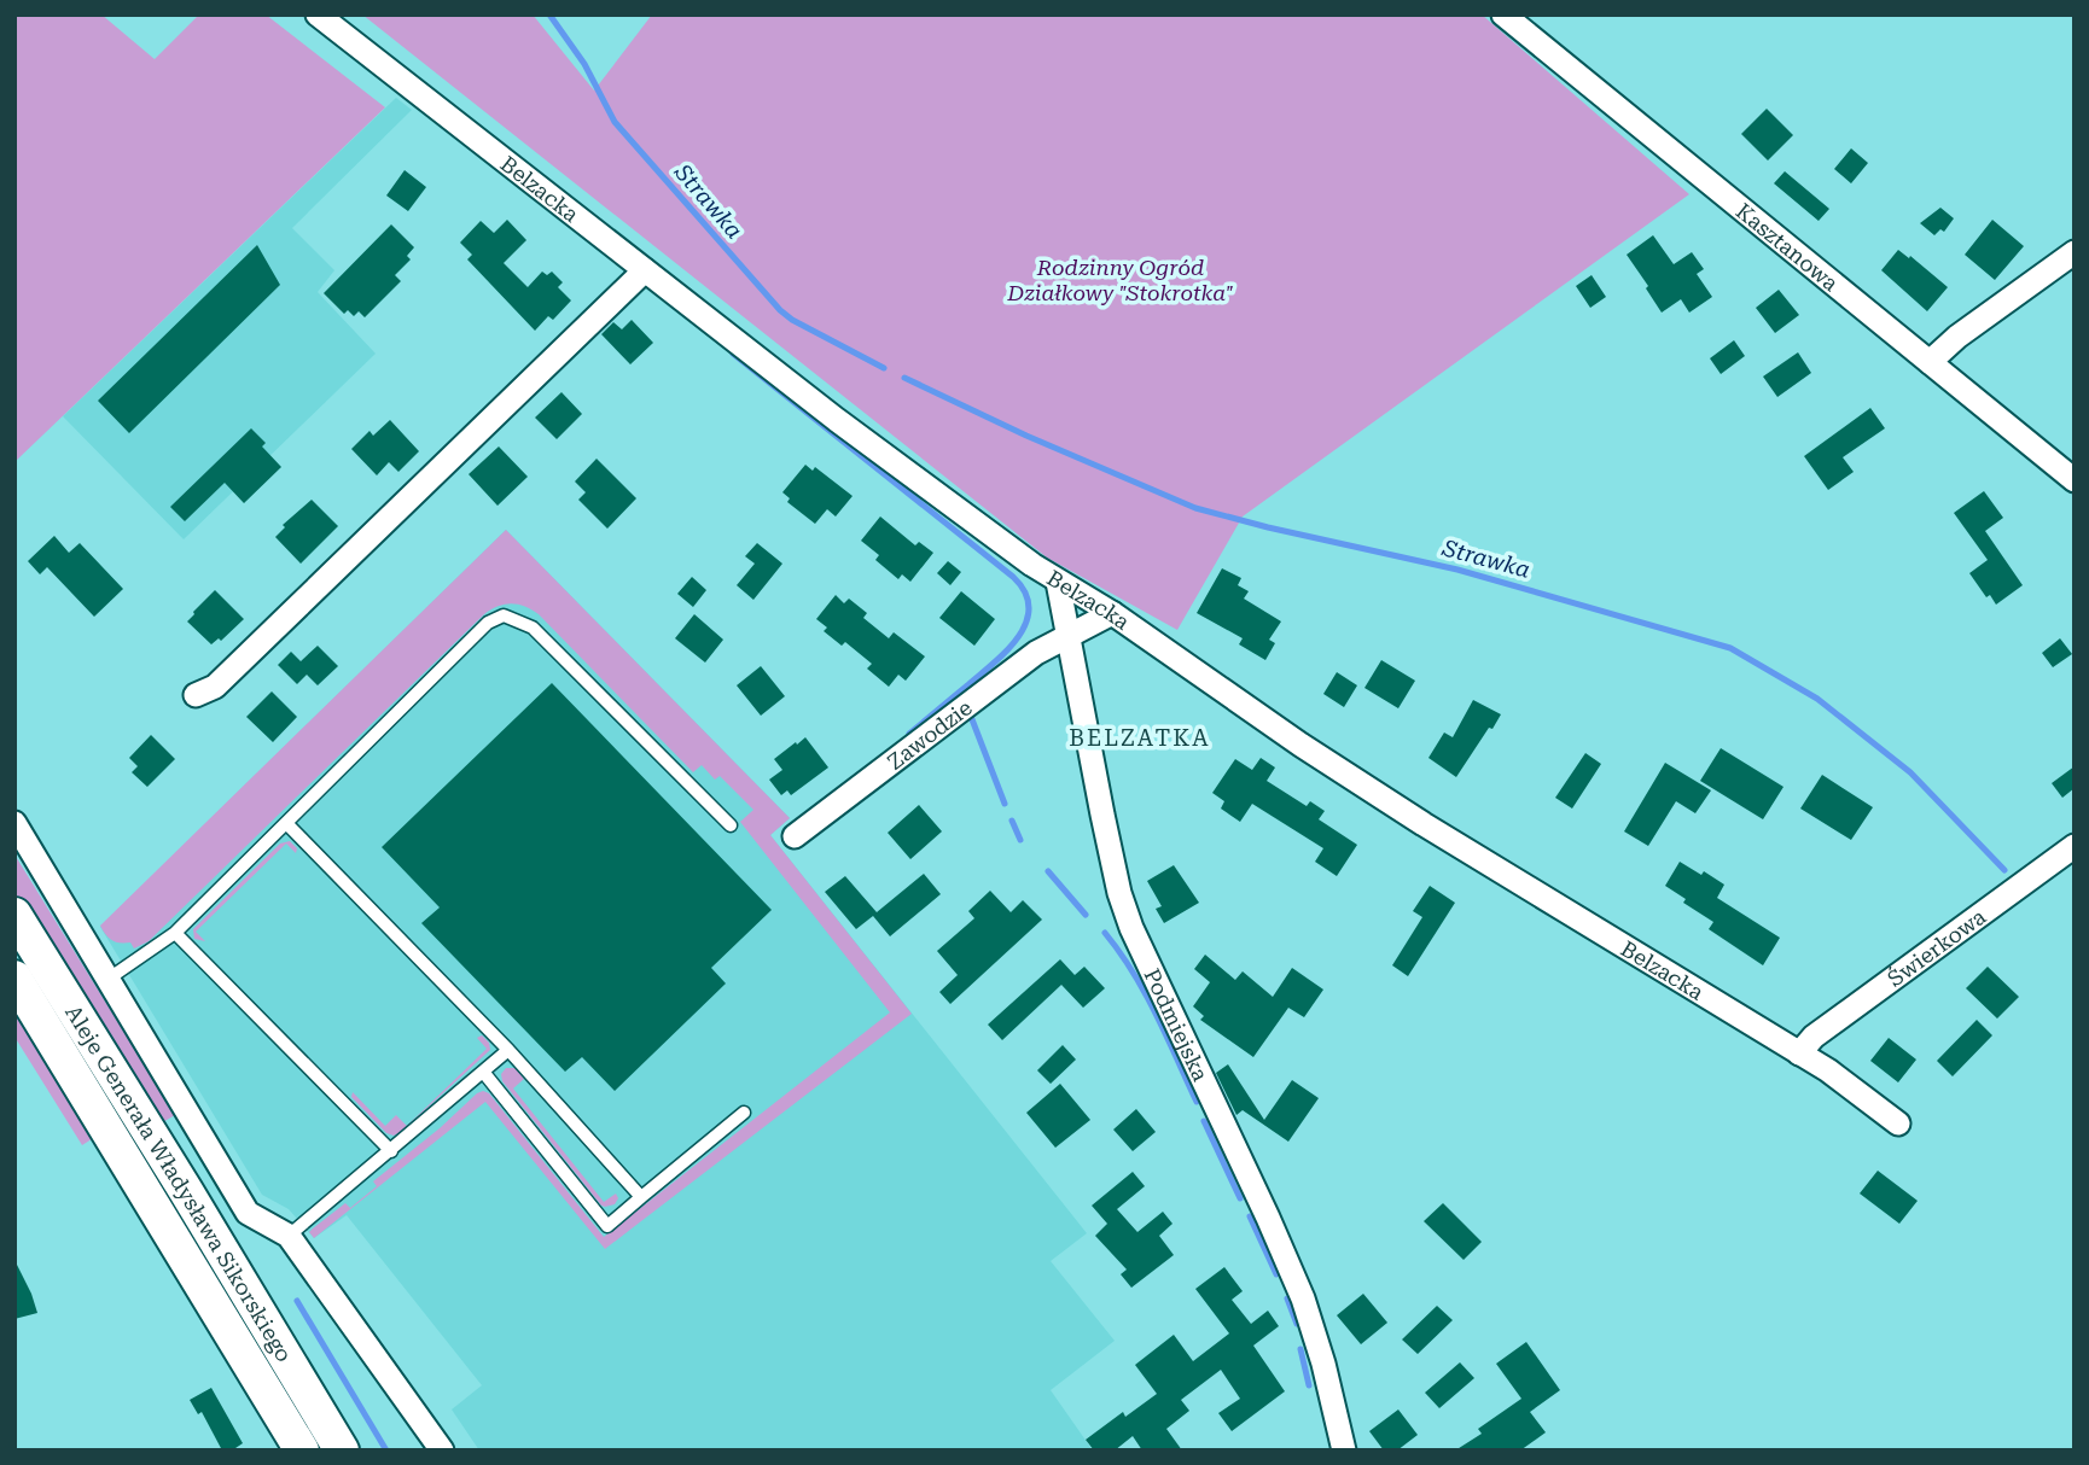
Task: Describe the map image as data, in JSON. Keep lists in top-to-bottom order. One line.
{"streets":{"main road":["Aleje Generała Władysława Sikorskiego"],"street":["Belzacka","Kasztanowa","Zawodzie","Świerkowa","Podmiejska"]},"crossings":[["Belzacka","Zawodzie"],["Belzacka","Świerkowa"],["Belzacka","Podmiejska"],["Zawodzie","Podmiejska"]],"districts":["BELZATKA"],"water":["Strawka"],"parks":["Rodzinny Ogród Działkowy \"Stokrotka\""]}
